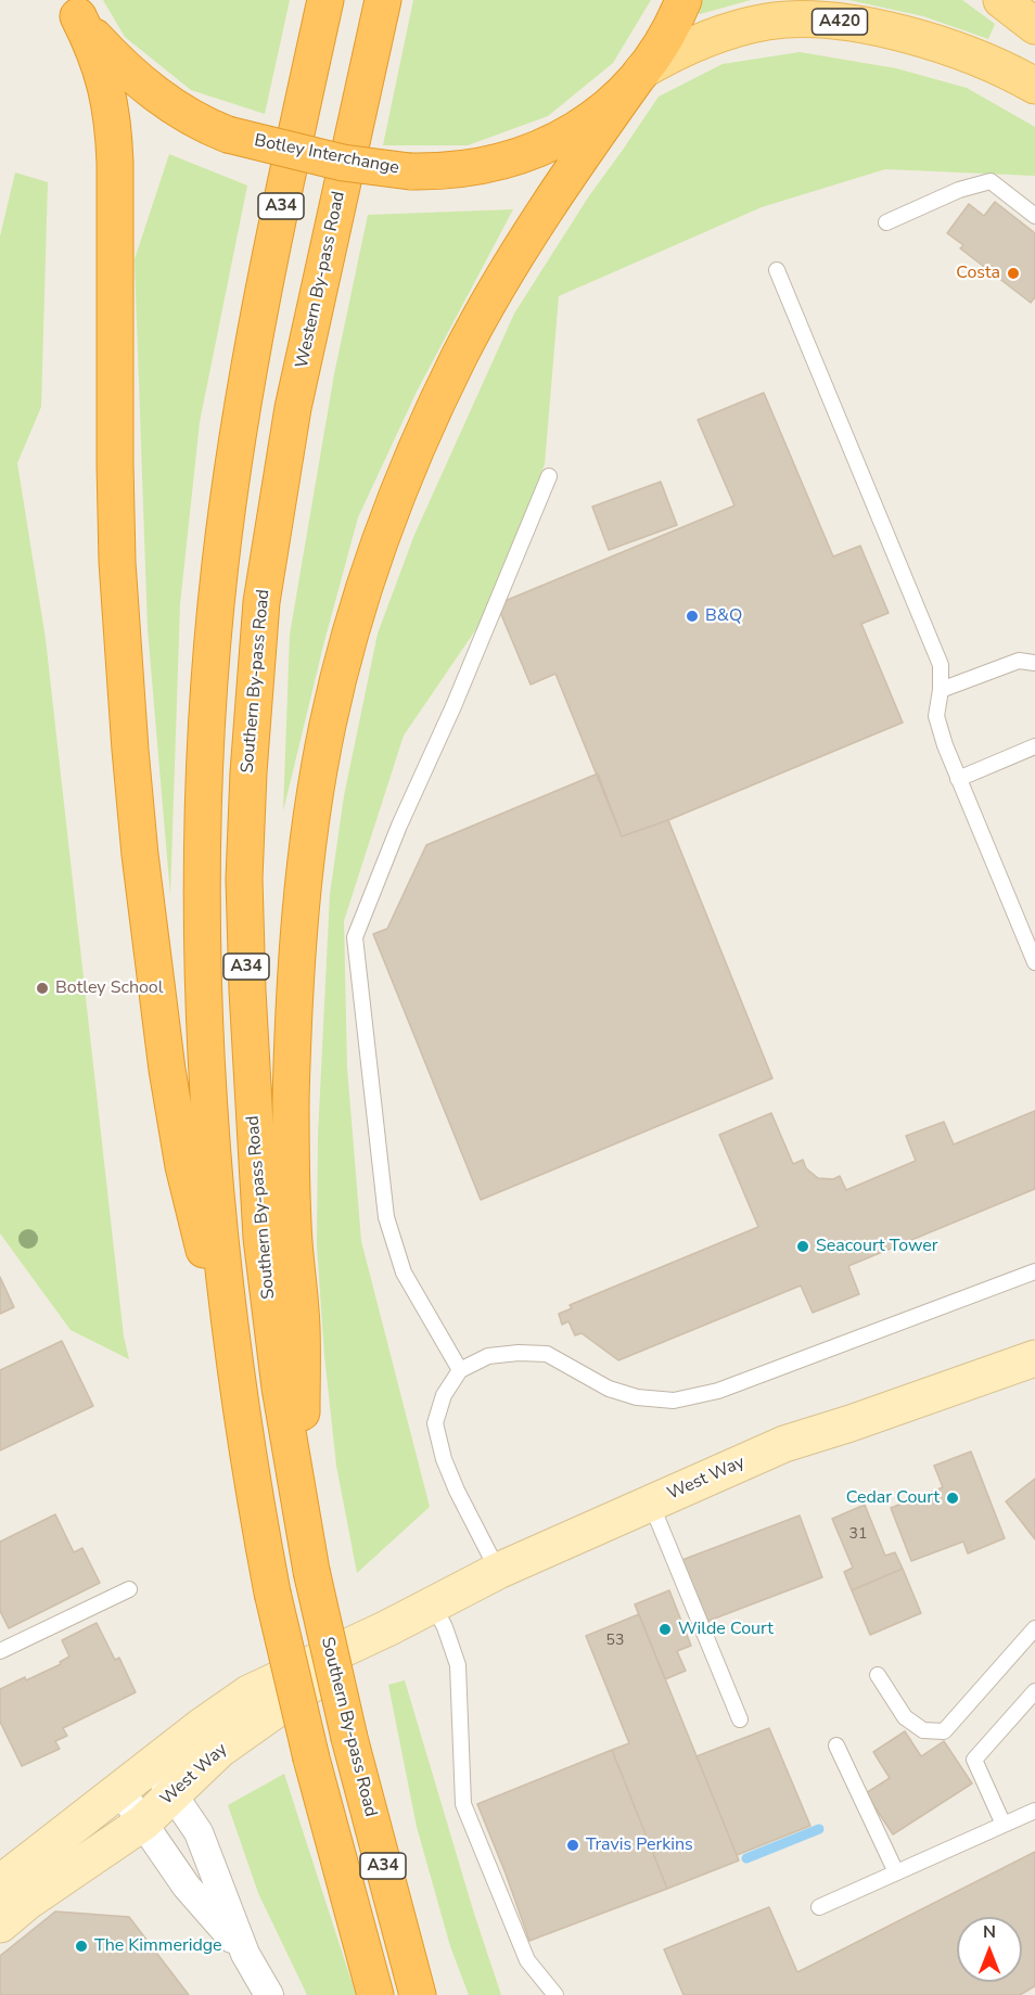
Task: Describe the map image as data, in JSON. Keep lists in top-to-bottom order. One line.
{"streets":{"highway":["Botley Interchange","A34","Western By-pass Road","Southern By-pass Road"],"main road":["A420","West Way"]},"crossings":[["A420","Botley Interchange"],["Western By-pass Road","Southern By-pass Road"]],"places":["Costa","B&Q","Botley School","Seacourt Tower","Cedar Court","Wilde Court","Travis Perkins","The Kimmeridge"],"house_numbers":["31","53"],"north":"top"}
